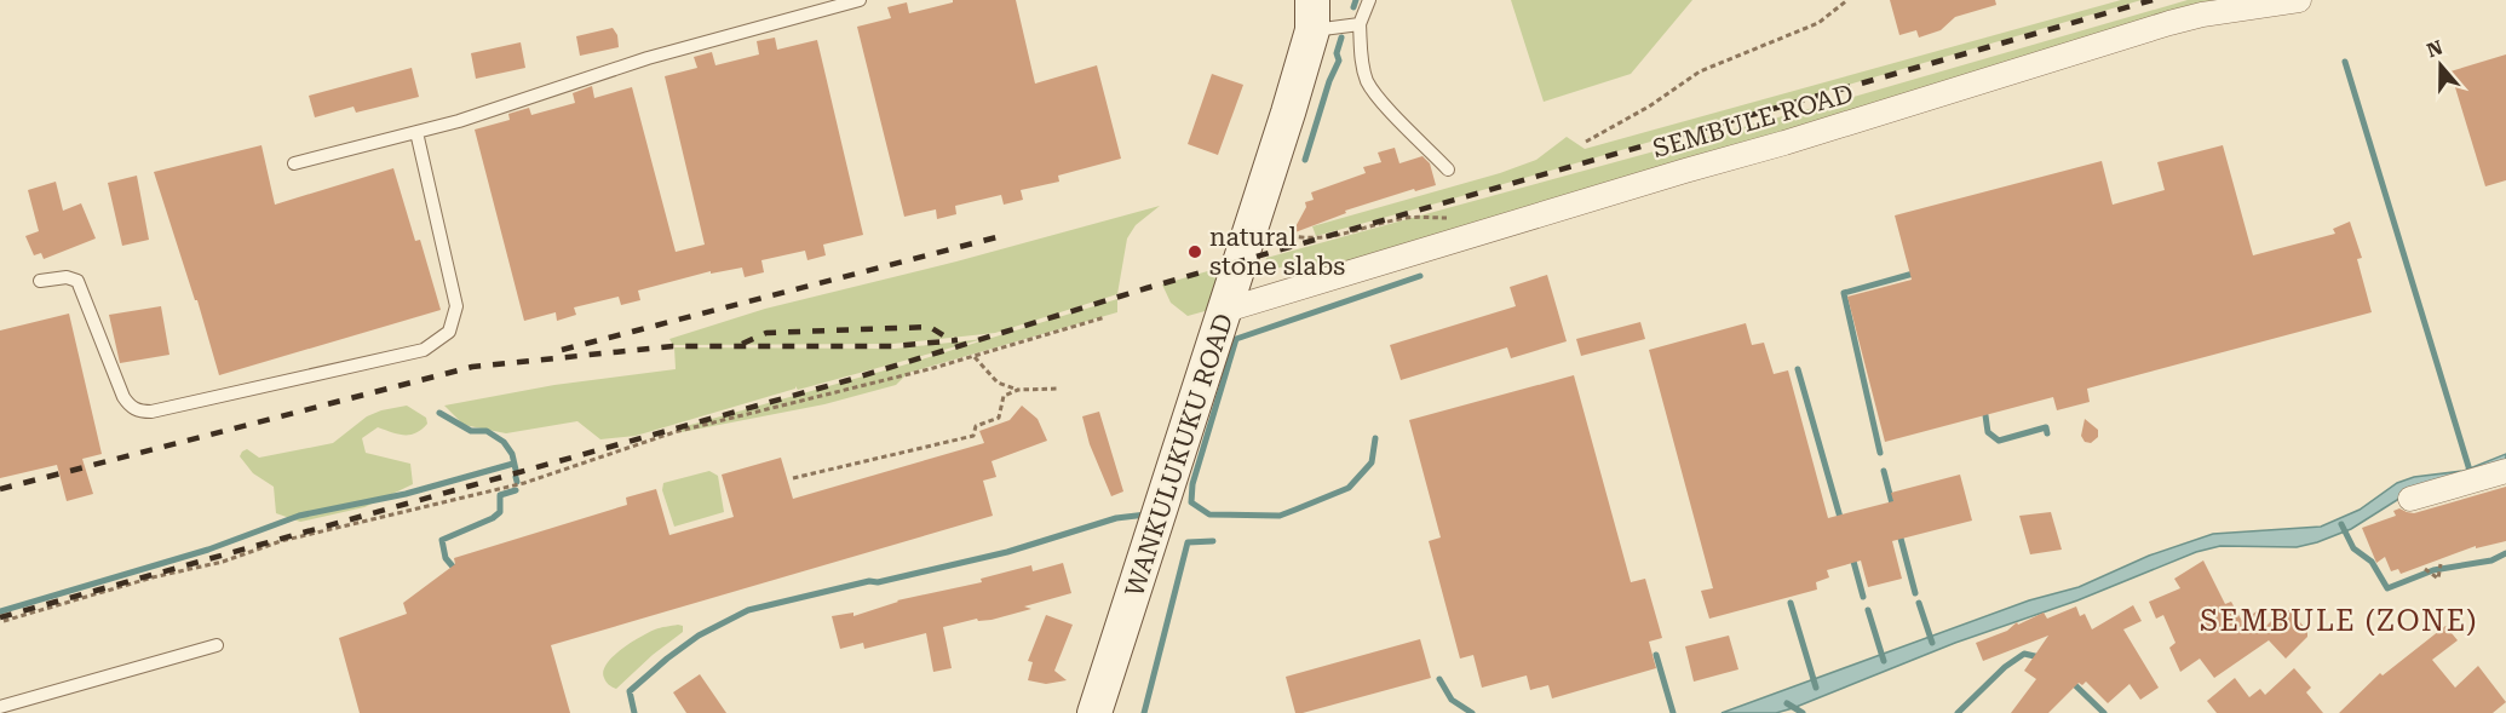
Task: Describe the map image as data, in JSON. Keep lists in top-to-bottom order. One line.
{"streets":{"main road":["WANKULUKUKU ROAD"],"street":["SEMBULE ROAD"]},"crossings":[["SEMBULE ROAD","WANKULUKUKU ROAD"]],"districts":["SEMBULE (ZONE)"],"places":["natural stone slabs"],"north":"top"}
